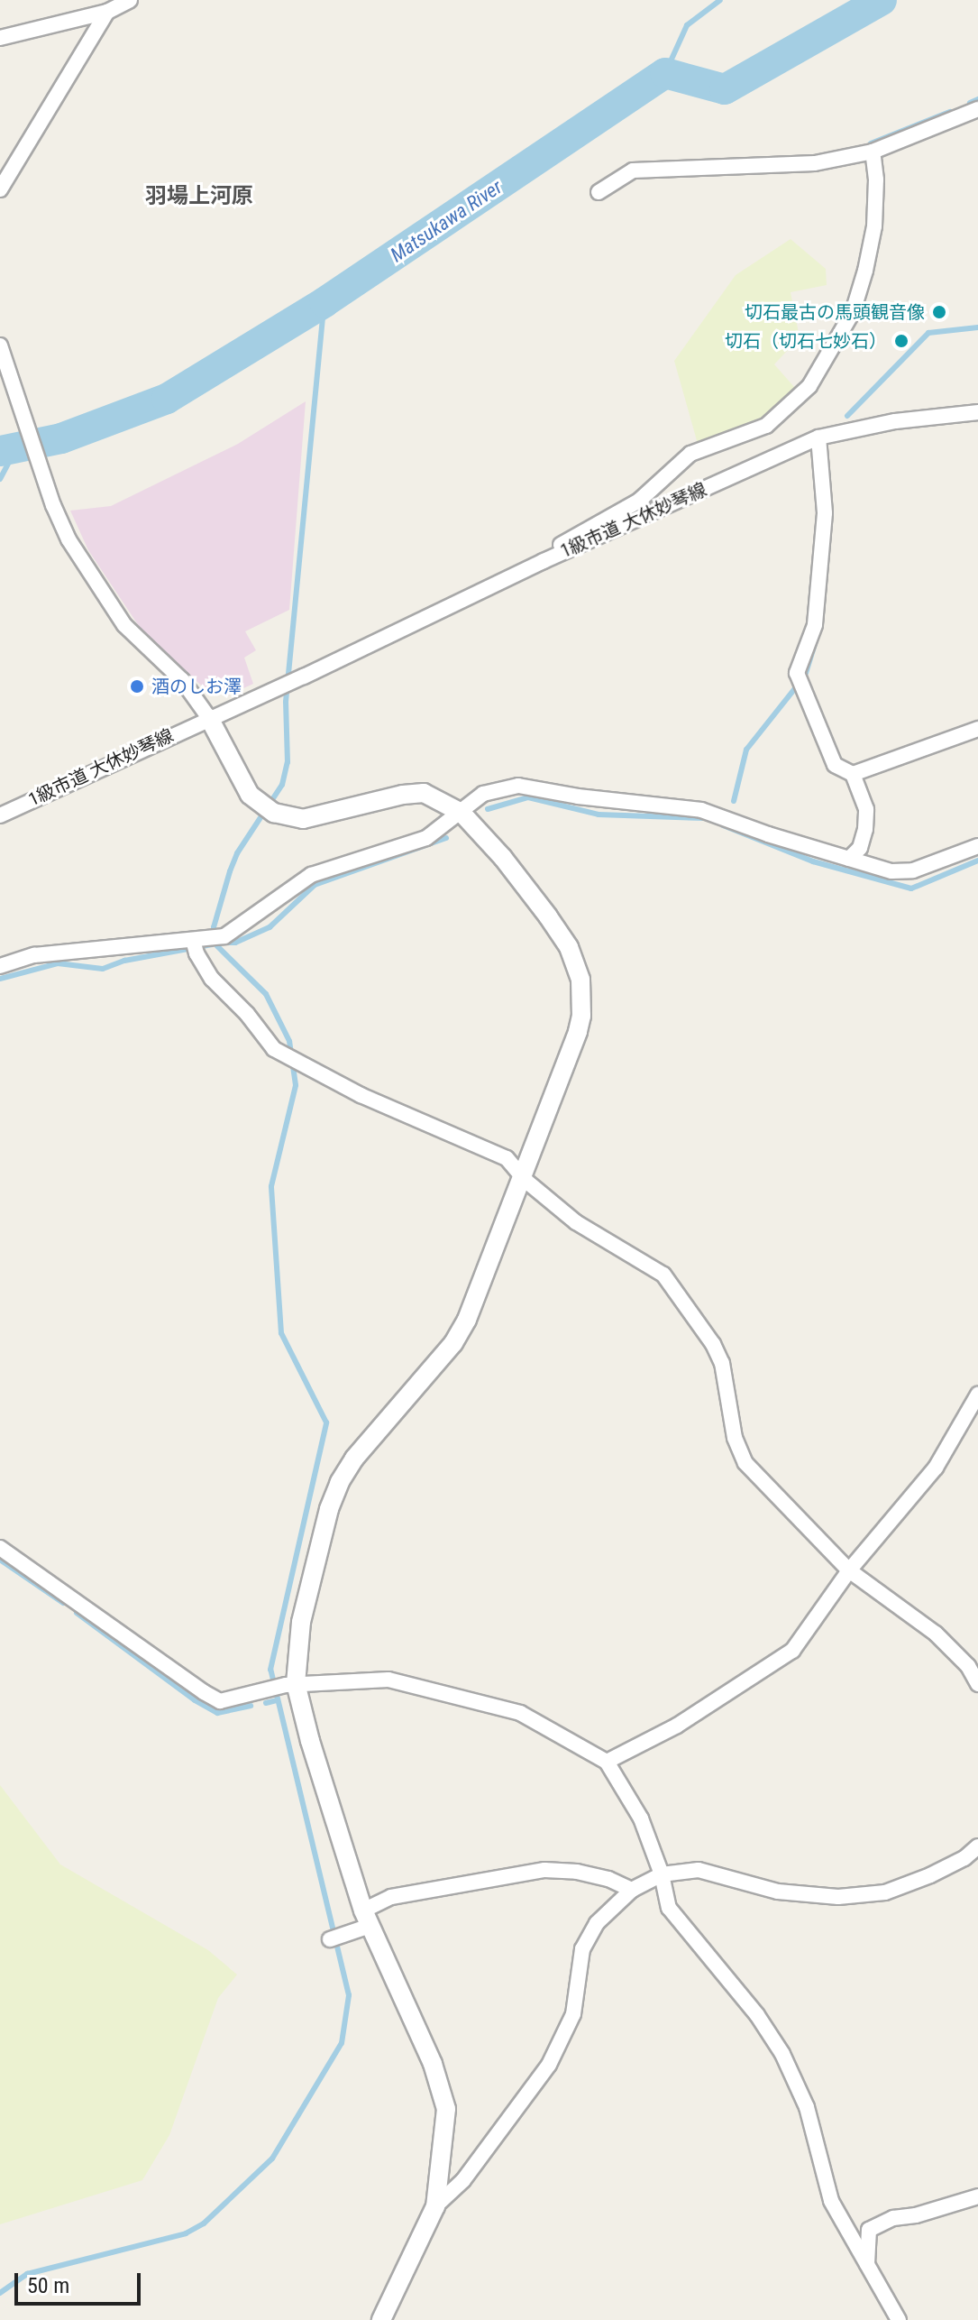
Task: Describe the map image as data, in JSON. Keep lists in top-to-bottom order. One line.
{"streets":{"street":["1級市道 大休妙琴線"]},"districts":["羽場上河原"],"water":["Matsukawa River"],"places":["切石最古の馬頭観音像","切石（切石七妙石）","酒のしお澤"],"scale_bar":"50 m"}
